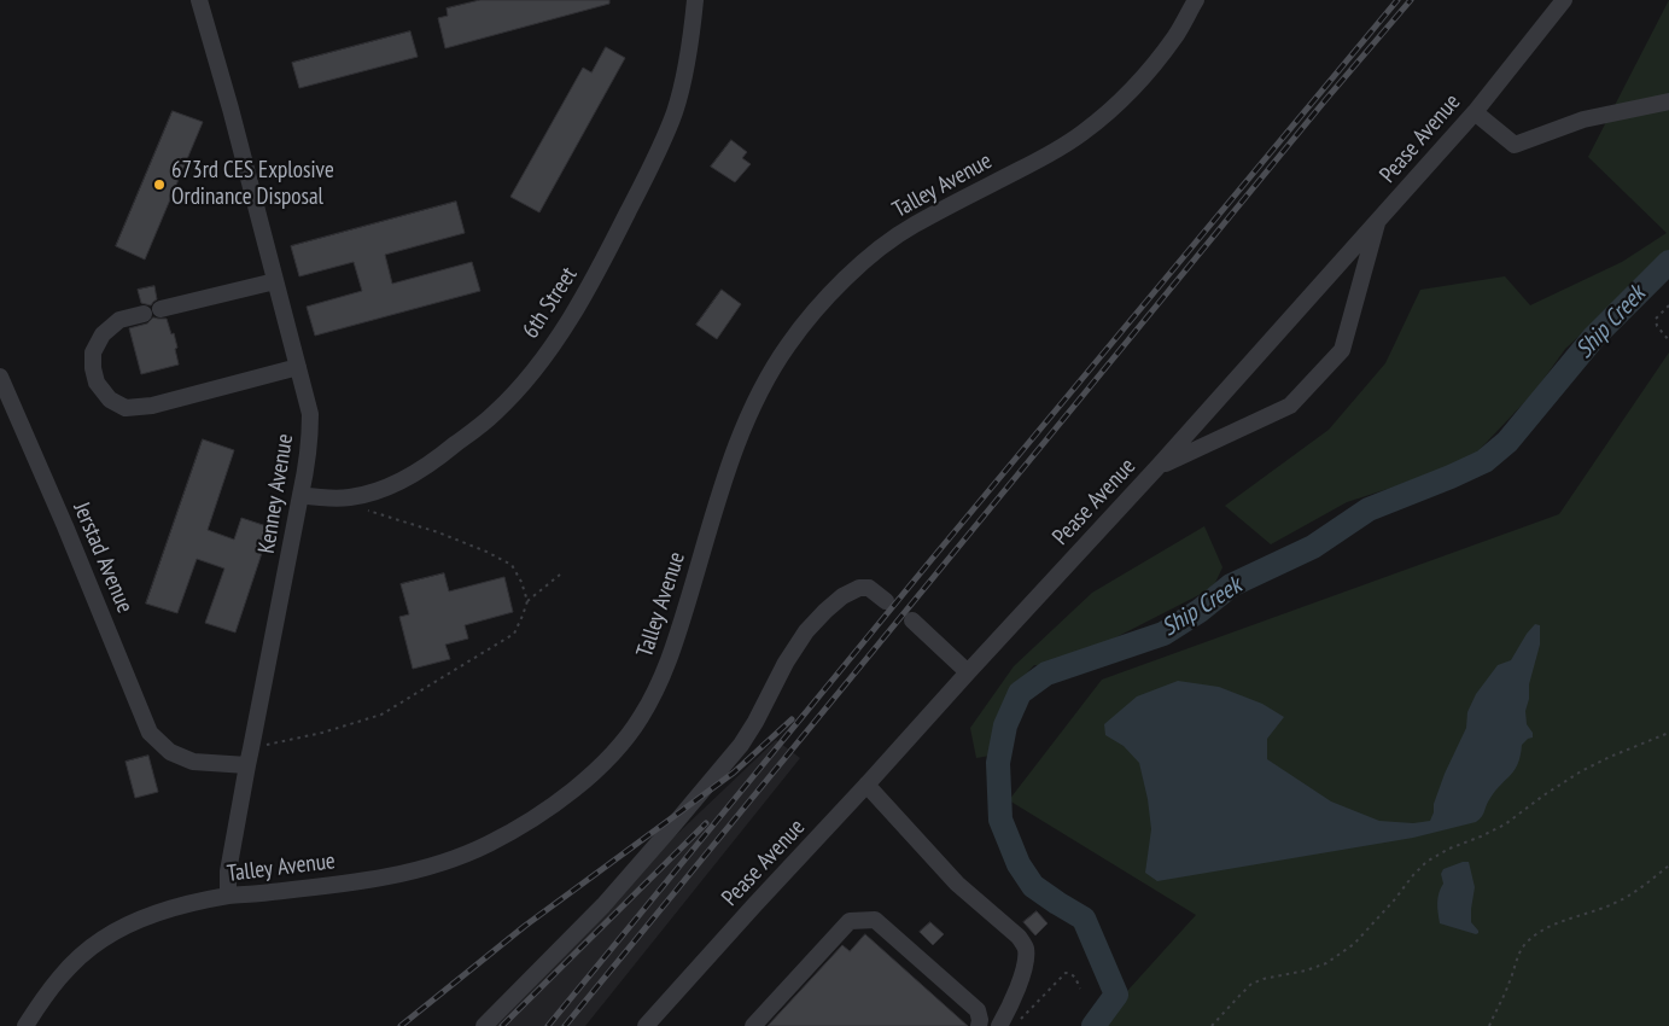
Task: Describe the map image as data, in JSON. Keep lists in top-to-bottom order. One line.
{"streets":{"street":["Pease Avenue","Talley Avenue","6th Street","Kenney Avenue","Jerstad Avenue"]},"crossings":[["Talley Avenue","Kenney Avenue"],["6th Street","Kenney Avenue"],["Kenney Avenue","Jerstad Avenue"]],"water":["Ship Creek"],"places":["673rd CES Explosive Ordinance Disposal"]}
